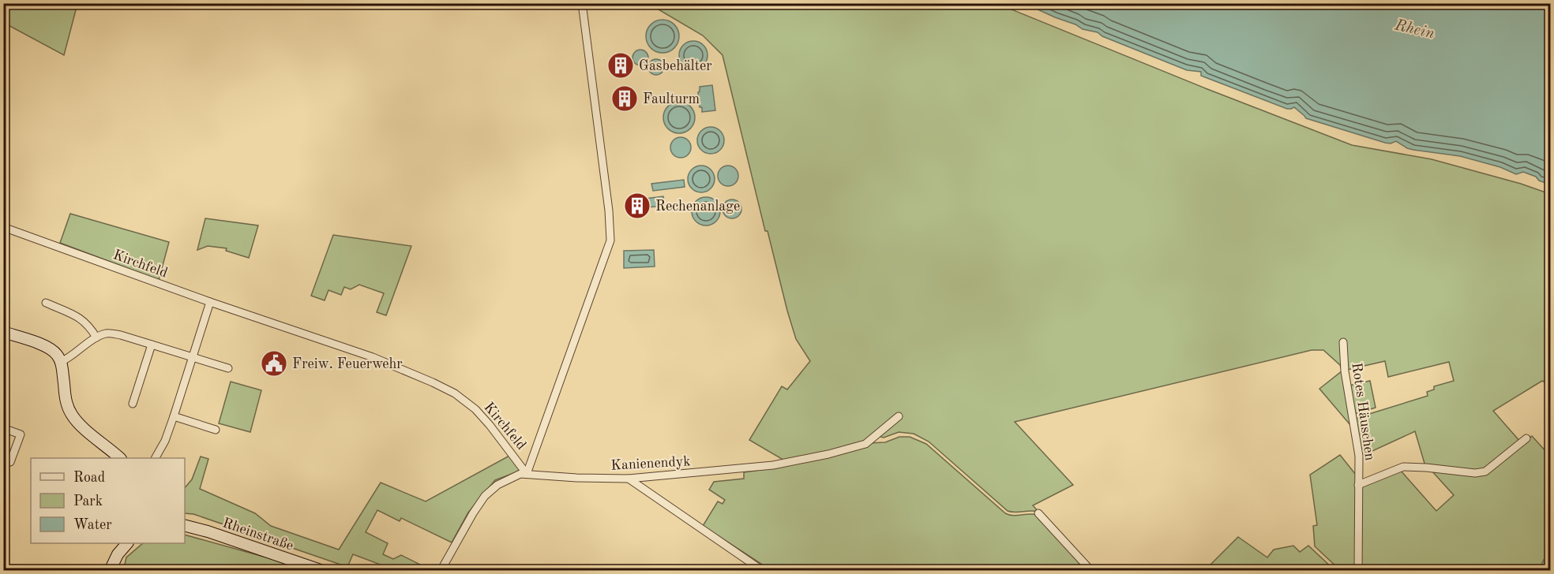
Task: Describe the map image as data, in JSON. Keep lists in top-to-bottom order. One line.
{"streets":{"main road":["Rheinstraße"],"street":["Kirchfeld","Rotes Häuschen","Kanienendyk"]},"crossings":[["Kirchfeld","Kanienendyk"]],"water":["Rhein"],"places":{"building":["Gasbehälter","Faulturm","Rechenanlage"],"public building":["Freiw. Feuerwehr"]},"legend":["Road","Park","Water"]}
